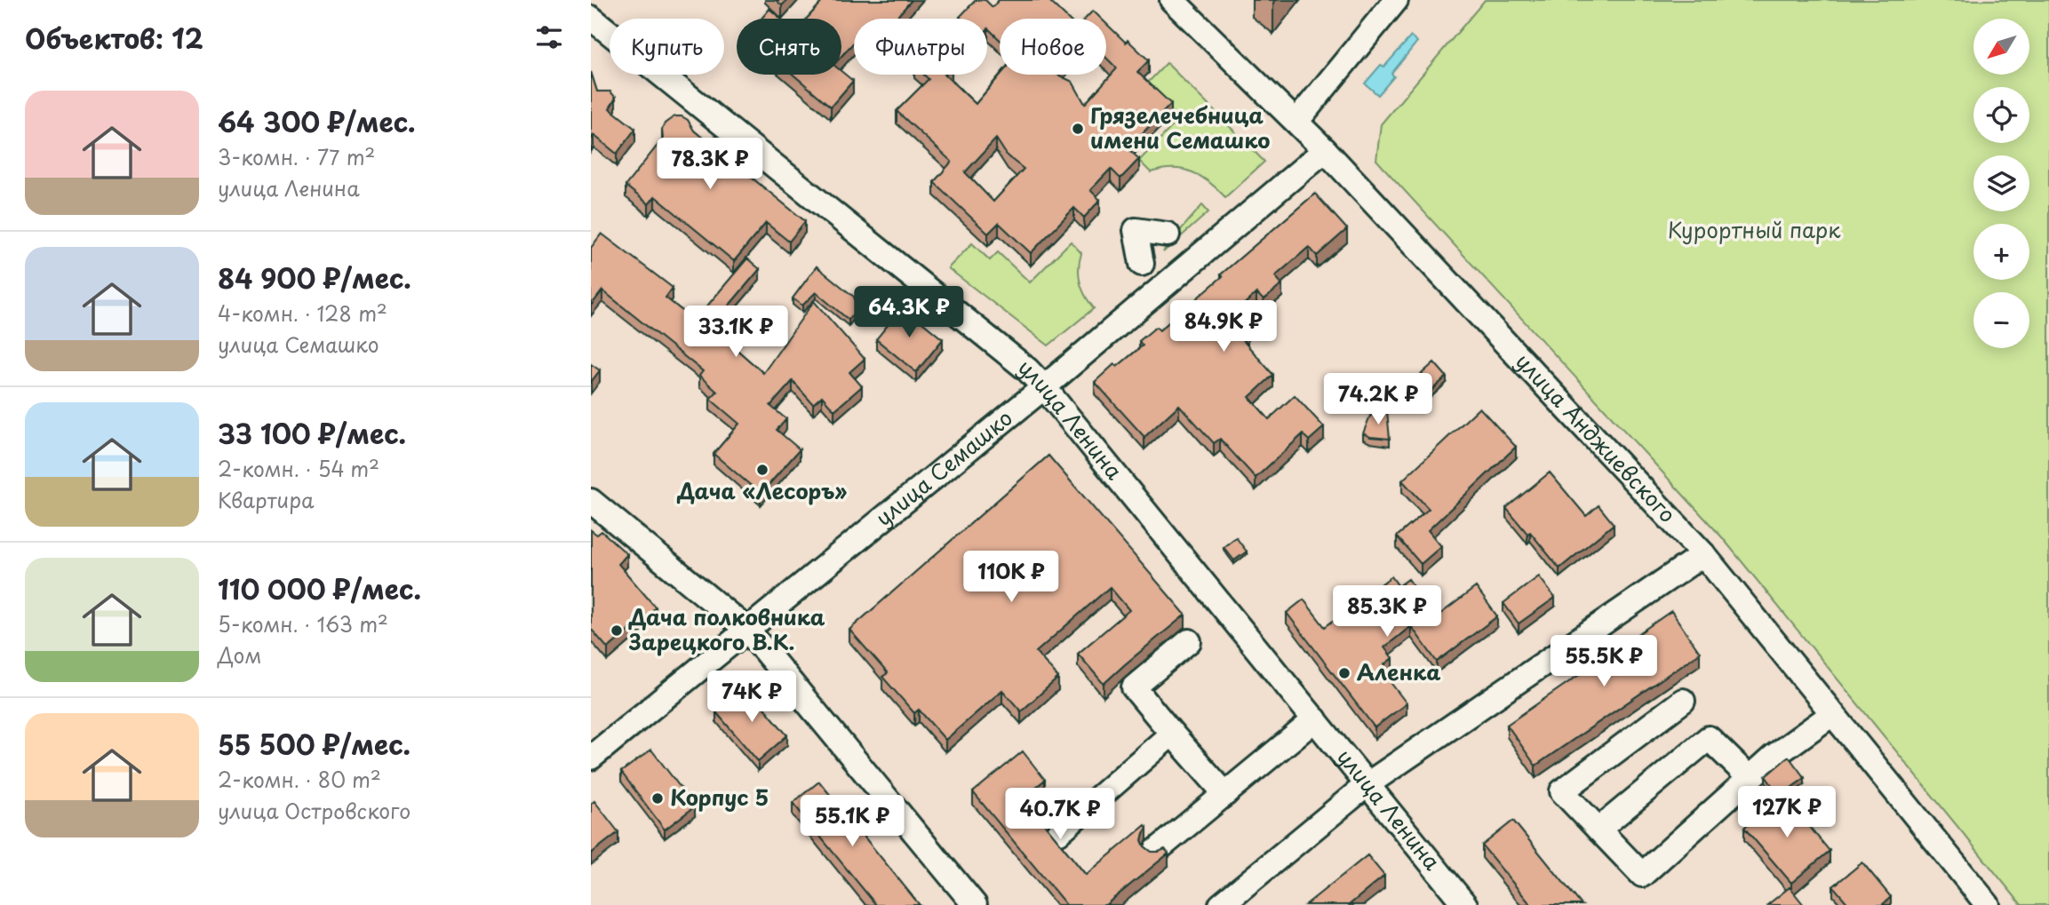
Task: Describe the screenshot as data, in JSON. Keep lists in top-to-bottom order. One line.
{"streets":{"street":["улица Ленина","улица Анджиевского","улица Семашко"]},"crossings":[["улица Ленина","улица Семашко"],["улица Анджиевского","улица Семашко"]],"parks":["Курортный парк"],"places":["Грязелечебница имени Семашко","Дача «Лесоръ»","Дача полковника Зарецкого В.К.","Аленка","Корпус 5"],"north":"bottom left","page":{"heading":"Объектов: 12","map_buttons":["+","−"],"chip":["Купить","Снять","Фильтры","Новое"],"list":[{"name":"64 300 ₽/мес.","note":"3-комн. · 77 m² · улица Ленина"},{"name":"84 900 ₽/мес.","note":"4-комн. · 128 m² · улица Семашко"},{"name":"33 100 ₽/мес.","note":"2-комн. · 54 m² · Квартира"},{"name":"110 000 ₽/мес.","note":"5-комн. · 163 m² · Дом"},{"name":"55 500 ₽/мес.","note":"2-комн. · 80 m² · улица Островского"}],"price":["78.3K ₽","64.3K ₽","84.9K ₽","33.1K ₽","74.2K ₽","110K ₽","85.3K ₽","55.5K ₽","74K ₽","127K ₽","40.7K ₽","55.1K ₽"]}}
